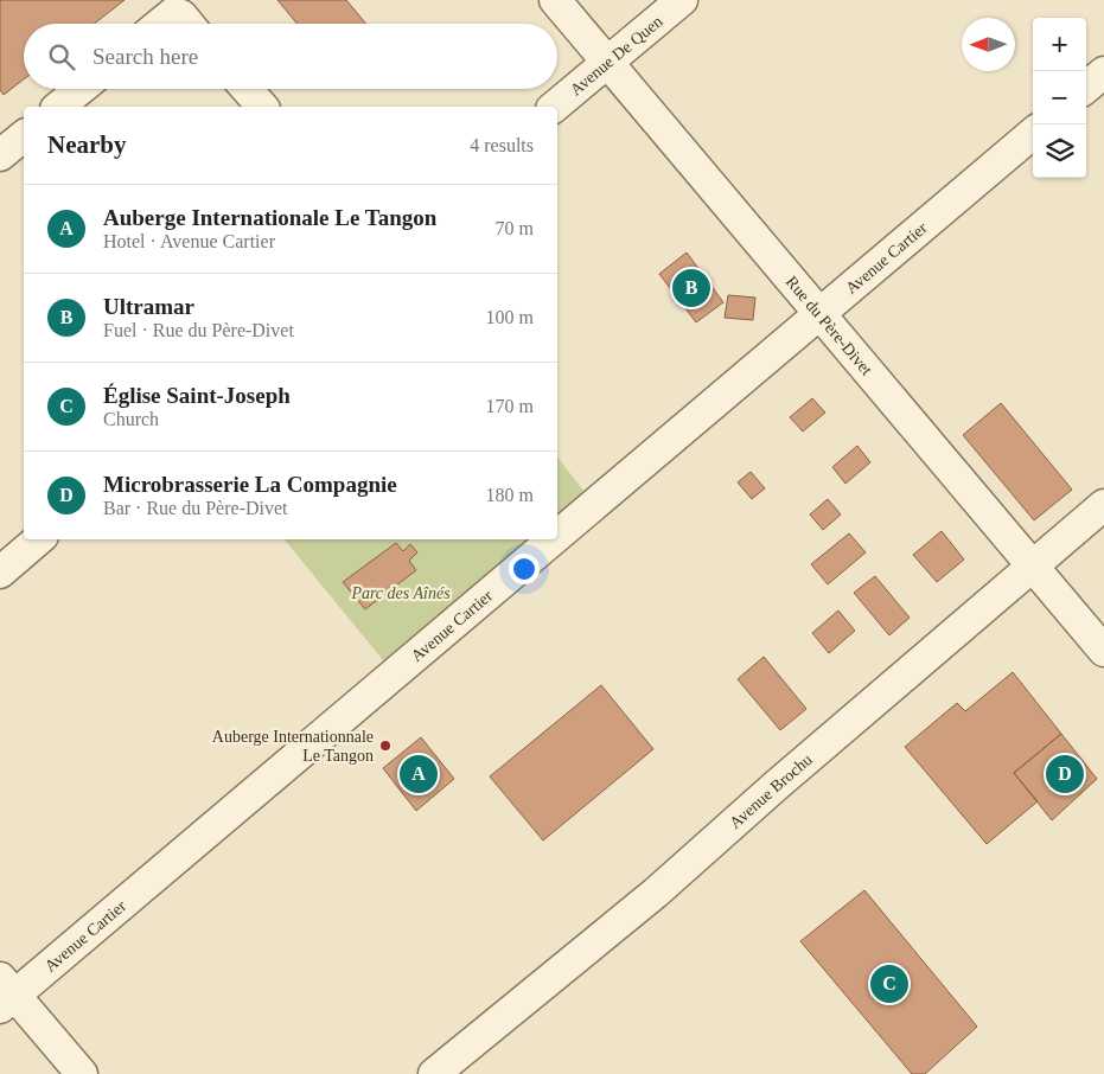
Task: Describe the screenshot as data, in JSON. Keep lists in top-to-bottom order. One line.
{"streets":{"street":["Avenue De Quen","Avenue Cartier","Rue du Père-Divet","Avenue Brochu"]},"crossings":[["Avenue De Quen","Rue du Père-Divet"],["Avenue Cartier","Rue du Père-Divet"],["Rue du Père-Divet","Avenue Brochu"]],"parks":["Parc des Aînés"],"places":["Auberge Internationnale Le Tangon"],"north":"left","page":{"map_buttons":["+","−"],"search":"Search here","heading":["Nearby","4 results"],"list":[{"mark":"A","name":"Auberge Internationale Le Tangon","note":"Hotel · Avenue Cartier","value":"70 m"},{"mark":"B","name":"Ultramar","note":"Fuel · Rue du Père-Divet","value":"100 m"},{"mark":"C","name":"Église Saint-Joseph","note":"Church","value":"170 m"},{"mark":"D","name":"Microbrasserie La Compagnie","note":"Bar · Rue du Père-Divet","value":"180 m"}],"pins":["B","A","D","C"]}}
